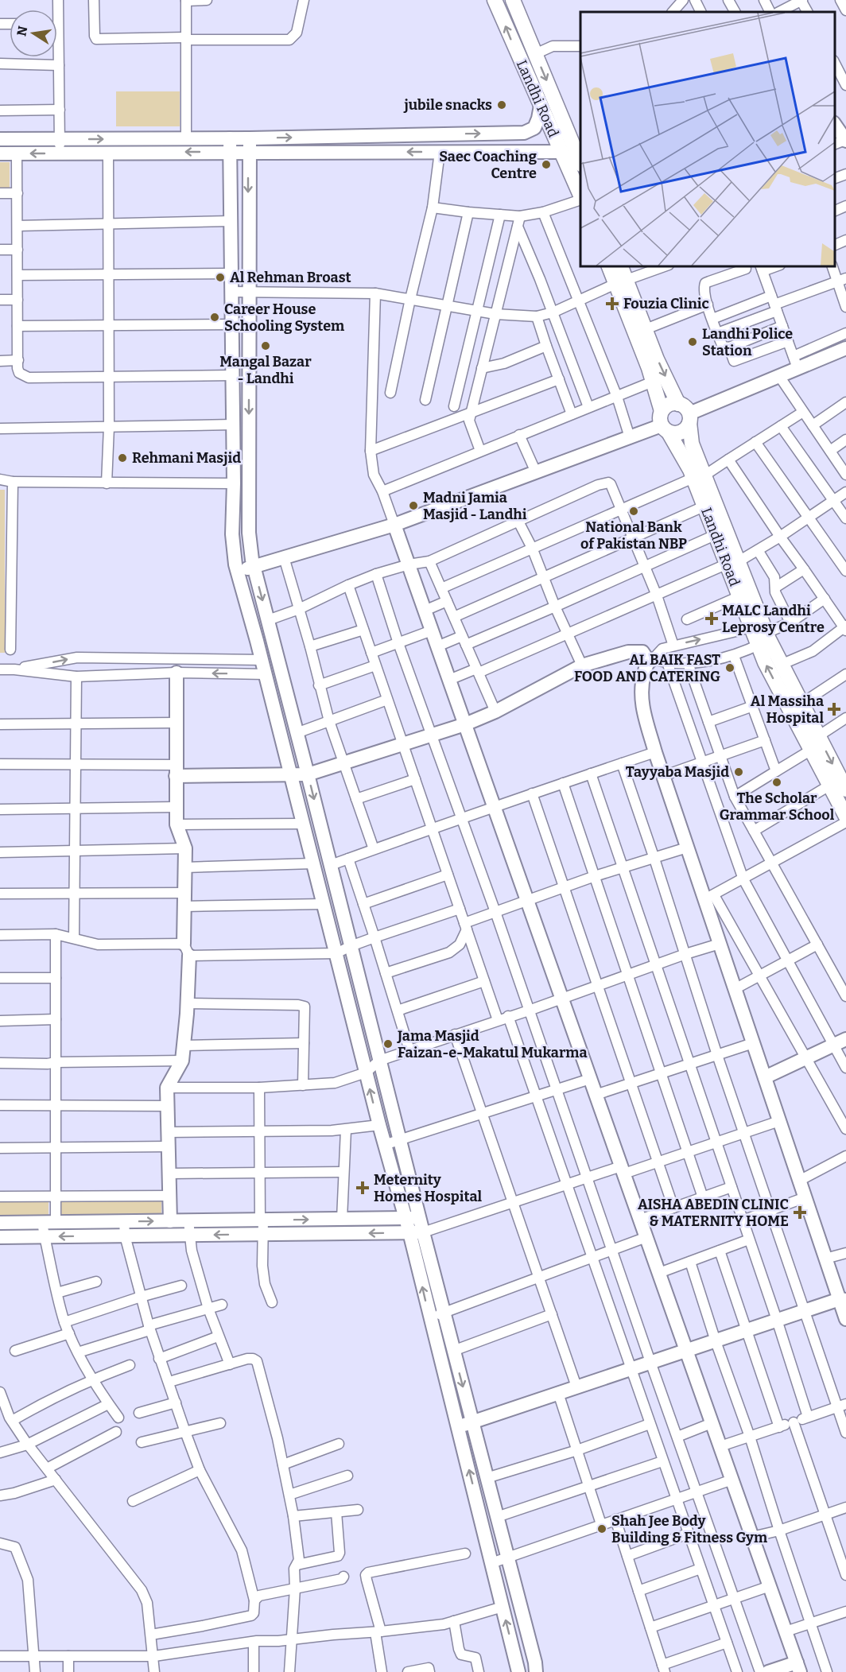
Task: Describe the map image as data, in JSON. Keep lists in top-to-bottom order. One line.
{"streets":{"main road":["Landhi Road"]},"places":{"other":["jubile snacks","Saec Coaching Centre","Al Rehman Broast","Career House Schooling System","Landhi Police Station","Mangal Bazar - Landhi","Rehmani Masjid","Madni Jamia Masjid - Landhi","National Bank of Pakistan NBP","AL BAIK FAST FOOD AND CATERING","Tayyaba Masjid","The Scholar Grammar School","Jama Masjid Faizan-e-Makatul Mukarma","Shah Jee Body Building & Fitness Gym"],"health":["Fouzia Clinic","MALC Landhi Leprosy Centre","Al Massiha Hospital","Meternity Homes Hospital","AISHA ABEDIN CLINIC & MATERNITY HOME"]},"north":"left"}
